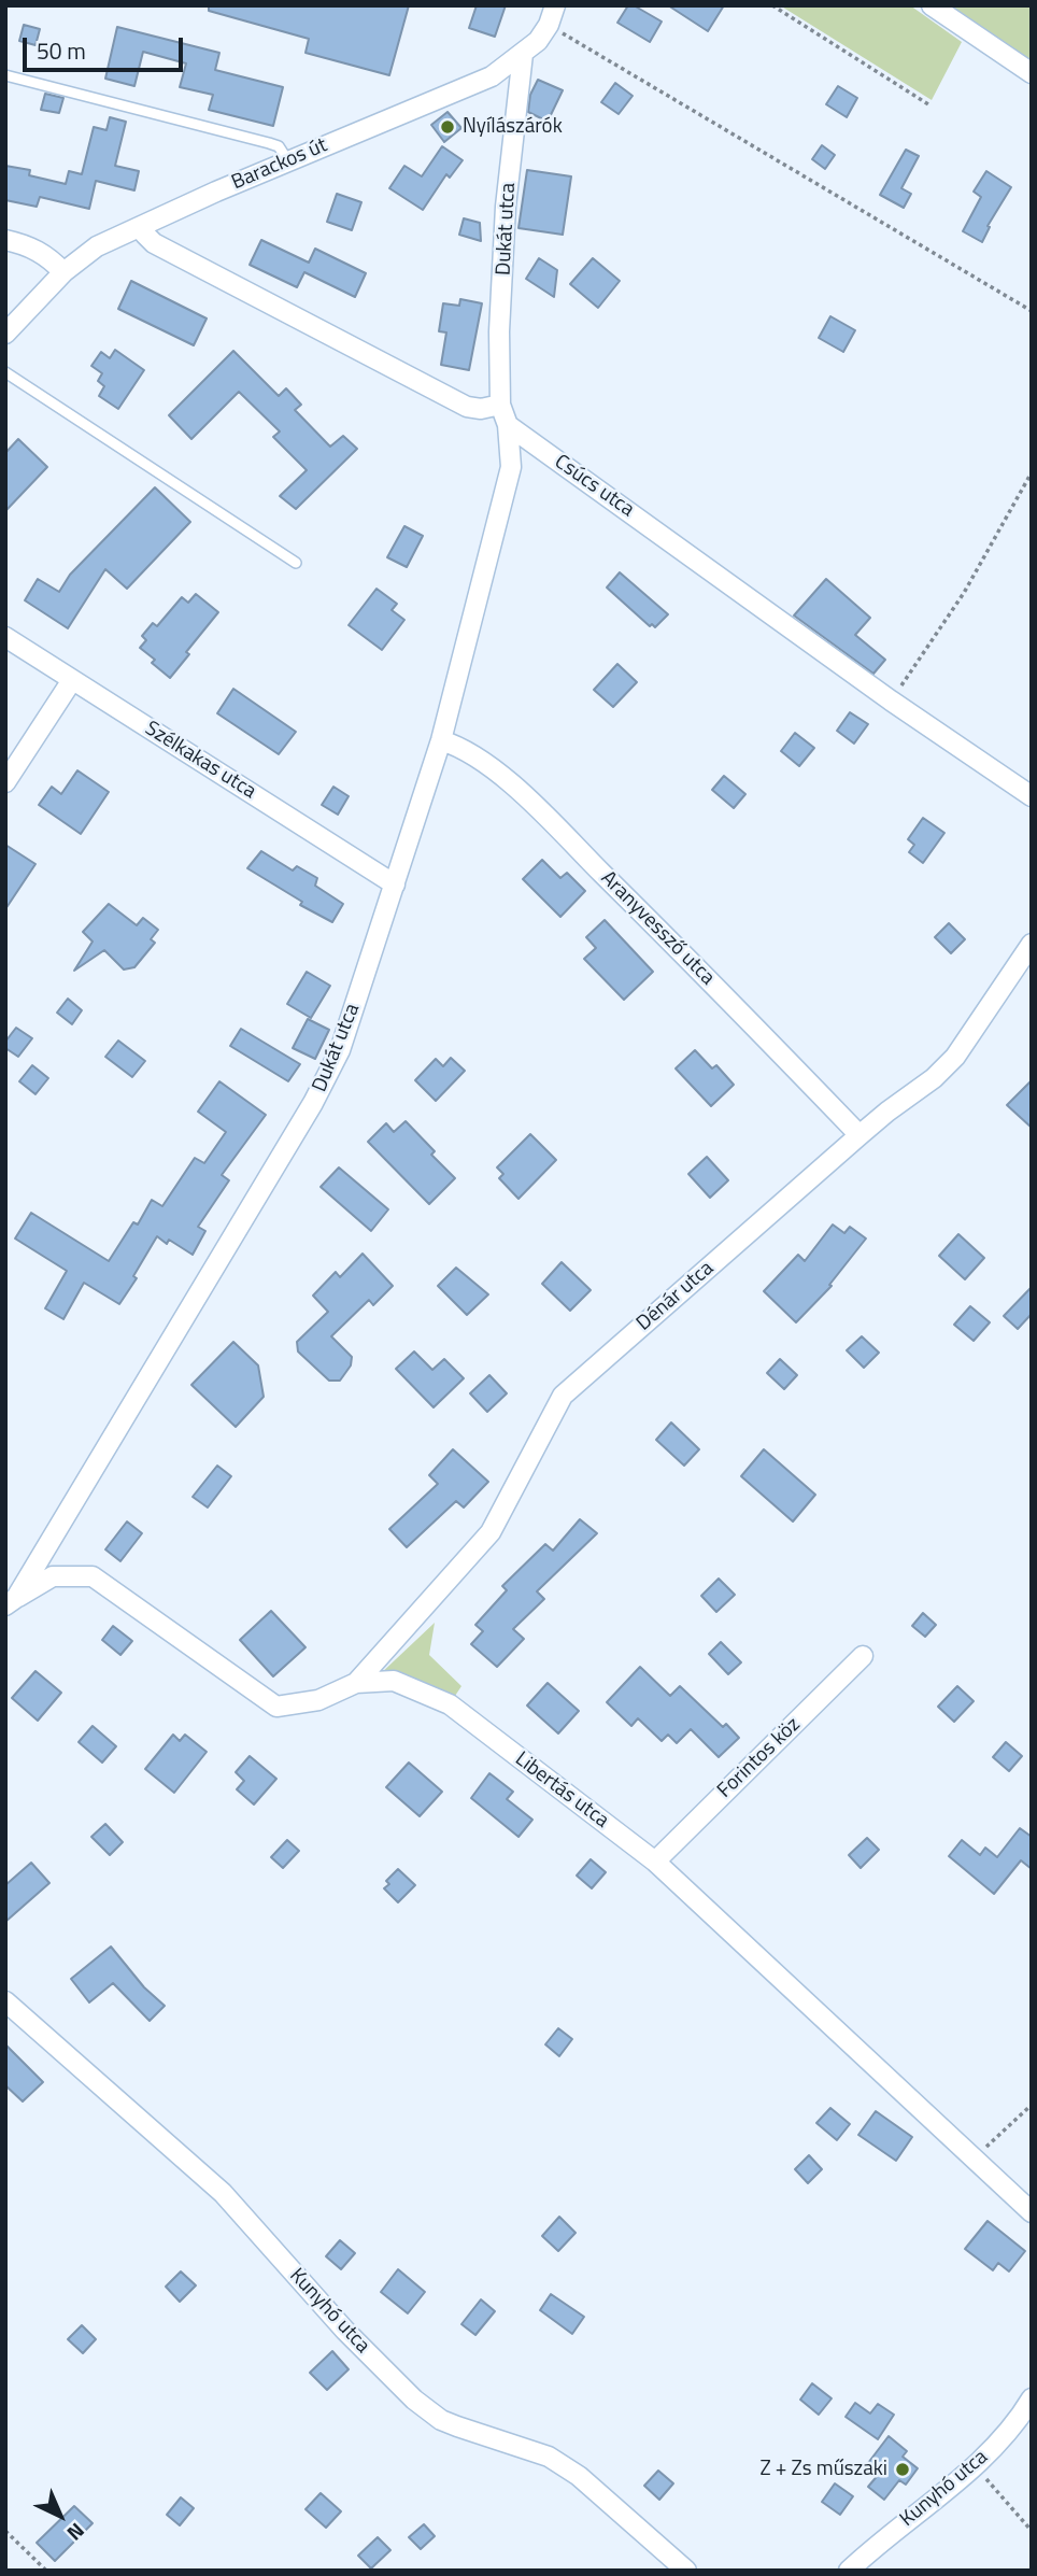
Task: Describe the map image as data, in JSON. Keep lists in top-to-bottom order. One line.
{"streets":{"street":["Barackos út","Dukát utca","Csúcs utca","Szélkakas utca","Aranyvessző utca","Dénár utca","Forintos köz","Libertás utca","Kunyhó utca"]},"crossings":[["Barackos út","Dukát utca"],["Dukát utca","Csúcs utca"],["Dukát utca","Szélkakas utca"],["Dukát utca","Aranyvessző utca"],["Dukát utca","Libertás utca"],["Aranyvessző utca","Dénár utca"],["Dénár utca","Libertás utca"],["Forintos köz","Libertás utca"]],"places":["Nyílászárók","Z + Zs műszaki"],"scale_bar":"50 m","north":"bottom right"}
